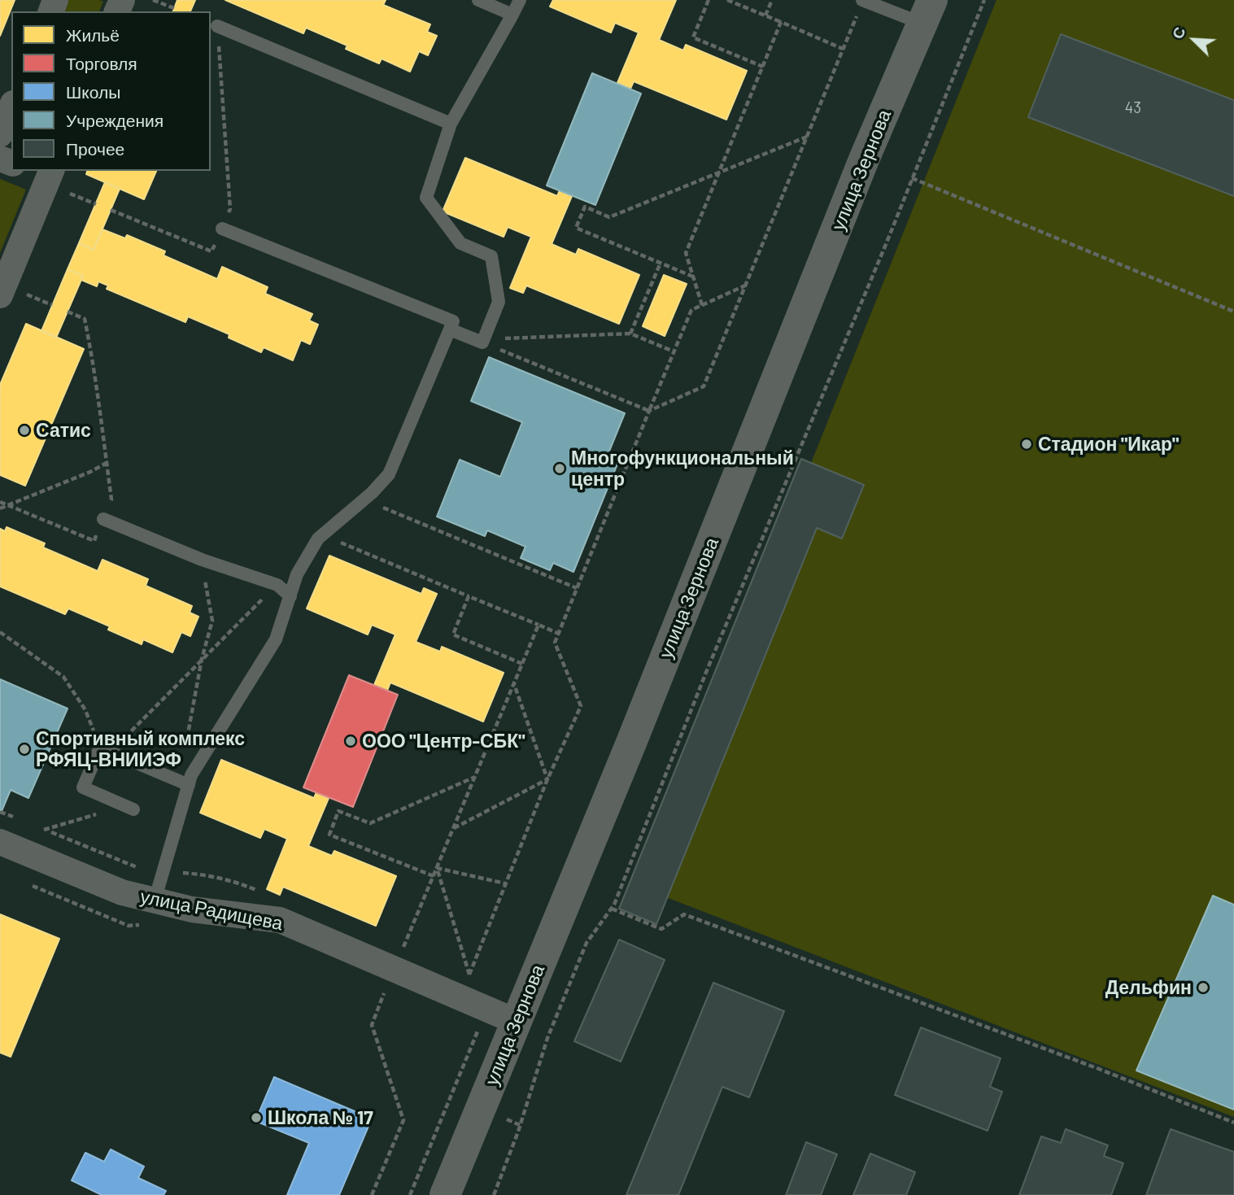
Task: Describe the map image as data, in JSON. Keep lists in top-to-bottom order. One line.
{"streets":{"main road":["улица Зернова"],"street":["улица Радищева"]},"crossings":[["улица Зернова","улица Радищева"]],"places":["Сатис","Стадион \"Икар\"","Многофункциональный центр","ООО \"Центр-СБК\"","Спортивный комплекс РФЯЦ-ВНИИЭФ","Дельфин","Школа № 17"],"house_numbers":["43"],"legend":["Жильё","Торговля","Школы","Учреждения","Прочее"],"north":"top left"}
